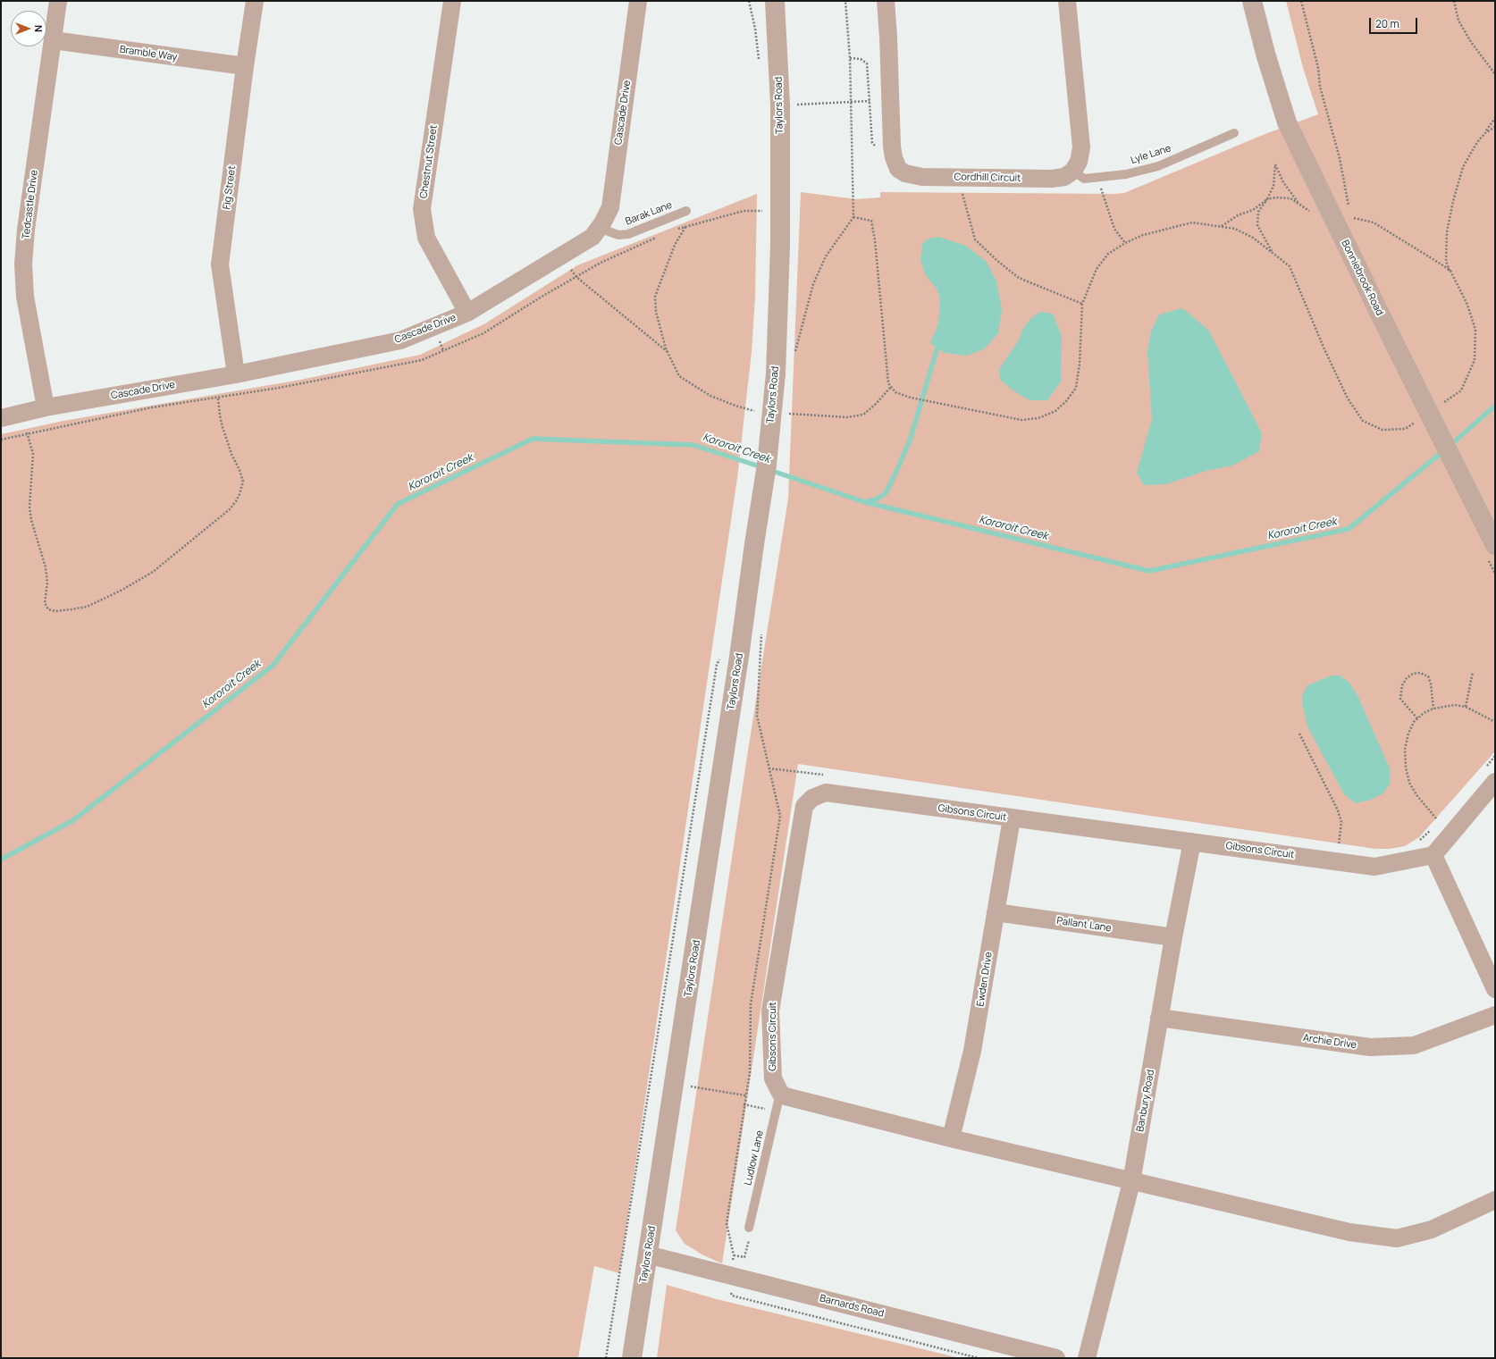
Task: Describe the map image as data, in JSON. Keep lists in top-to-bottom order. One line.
{"streets":{"street":["Bramble Way","Taylors Road","Cascade Drive","Chestnut Street","Cordhill Circuit","Fig Street","Tedcastle Drive","Bonniebrook Road","Gibsons Circuit","Pallant Lane","Ewden Drive","Archie Drive","Banbury Road","Barnards Road"],"lane":["Lyle Lane","Barak Lane","Ludlow Lane"]},"crossings":[["Bramble Way","Fig Street"],["Bramble Way","Tedcastle Drive"],["Taylors Road","Barnards Road"],["Cascade Drive","Chestnut Street"],["Cascade Drive","Fig Street"],["Cascade Drive","Tedcastle Drive"],["Cascade Drive","Barak Lane"],["Lyle Lane","Cordhill Circuit"],["Gibsons Circuit","Ewden Drive"],["Gibsons Circuit","Banbury Road"],["Gibsons Circuit","Ludlow Lane"],["Pallant Lane","Ewden Drive"],["Pallant Lane","Banbury Road"],["Archie Drive","Banbury Road"]],"water":["Kororoit Creek"],"scale_bar":"20 m","north":"right"}
